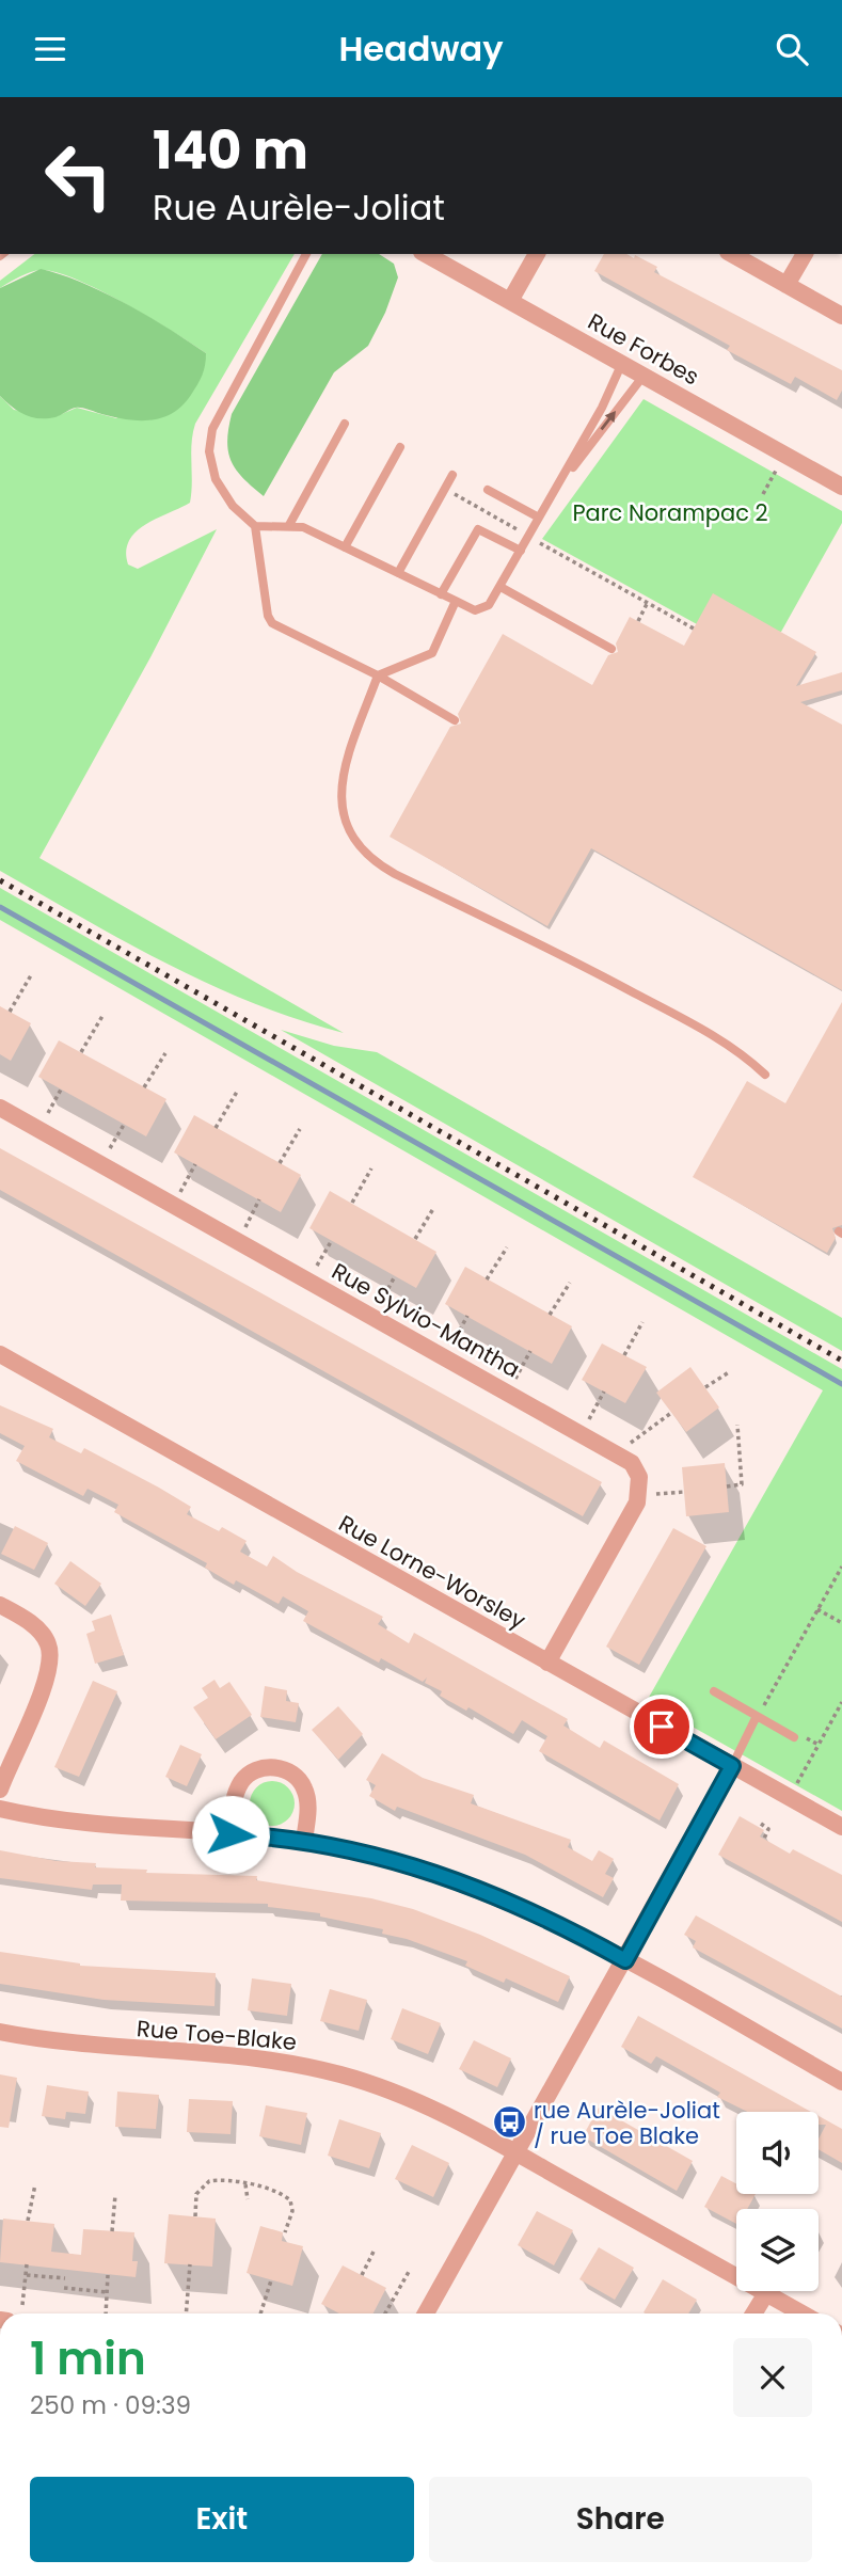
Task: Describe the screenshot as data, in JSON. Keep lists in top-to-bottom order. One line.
{"streets":{"street":["Rue Forbes","Rue Sylvio-Mantha","Rue Lorne-Worsley","Rue Toe-Blake"]},"crossings":[["Rue Sylvio-Mantha","Rue Lorne-Worsley"]],"parks":["Parc Norampac 2"],"places":{"bus stop":["rue Aurèle-Joliat / rue Toe Blake"]},"page":{"header":"Headway","turn":["140 m","Rue Aurèle-Joliat"],"heading":["1 min","250 m · 09:39"],"buttons":["Exit","Share"]}}
